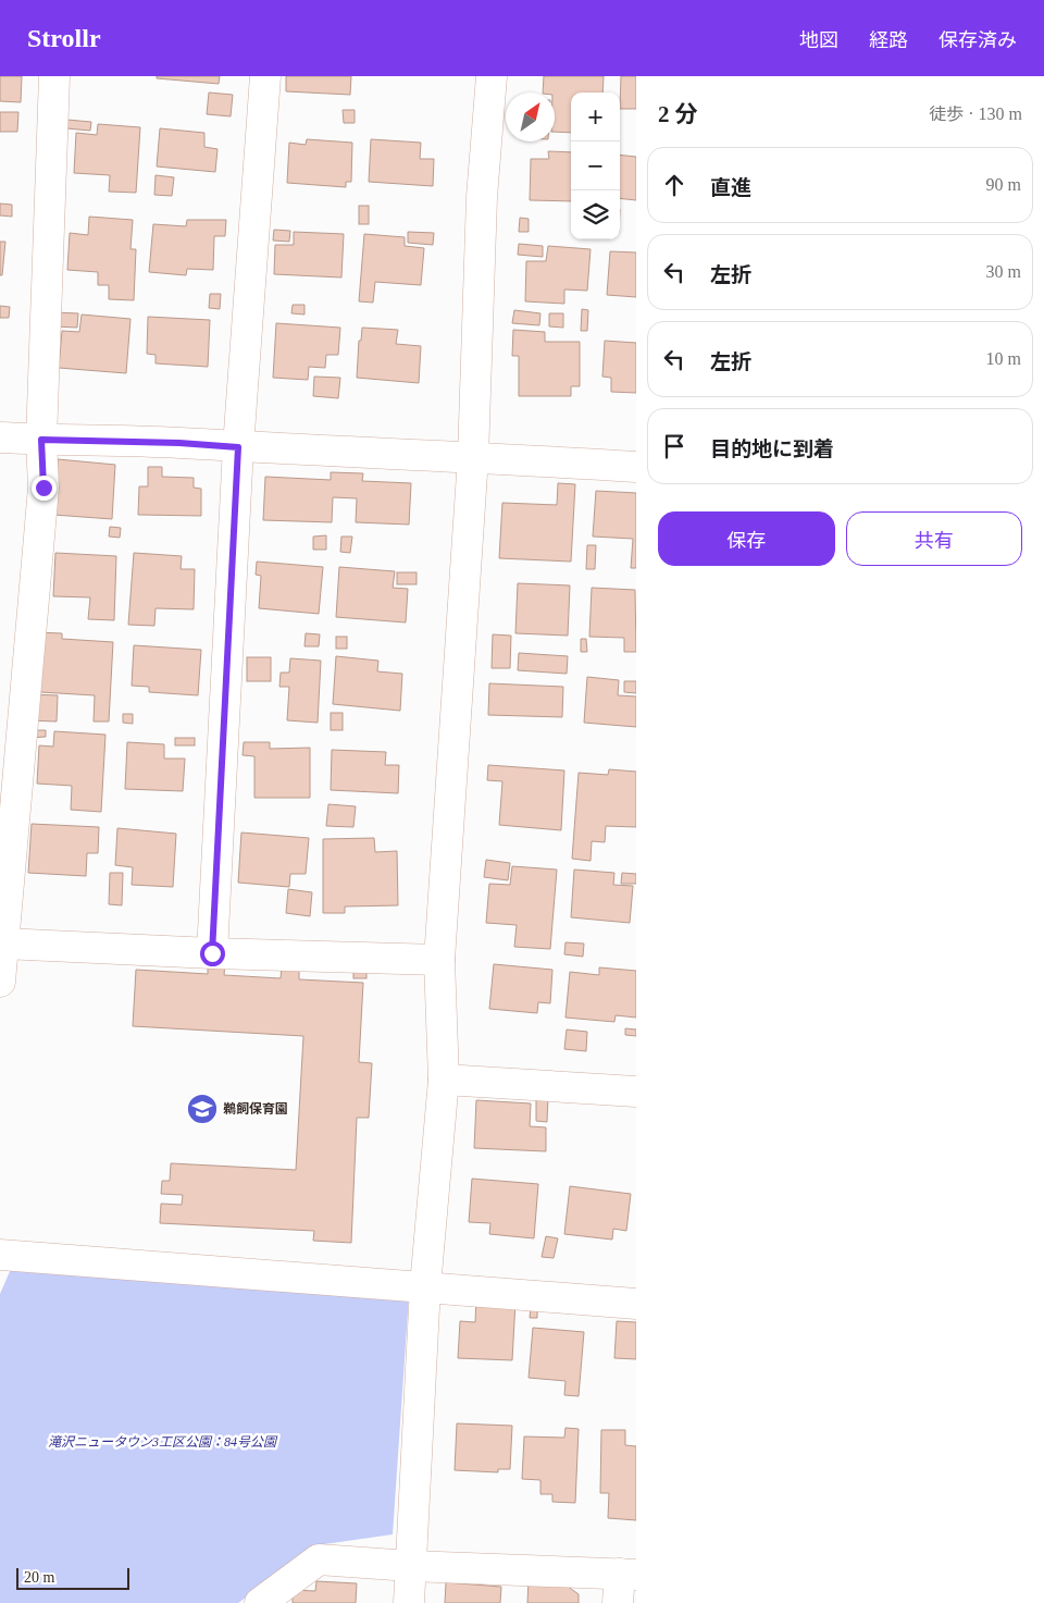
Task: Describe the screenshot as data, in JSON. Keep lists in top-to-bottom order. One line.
{"parks":["滝沢ニュータウン3工区公園：84号公園"],"places":{"school or university":["鵜飼保育園"]},"scale_bar":"20 m","north":"top right","page":{"header":"Strollr","nav":["地図","経路","保存済み"],"heading":["2 分","徒歩 · 130 m"],"map_buttons":["+","−"],"list":[["直進","90 m"],["左折","30 m"],["左折","10 m"],"目的地に到着"],"buttons":["保存","共有"],"scale":"20 m"}}
